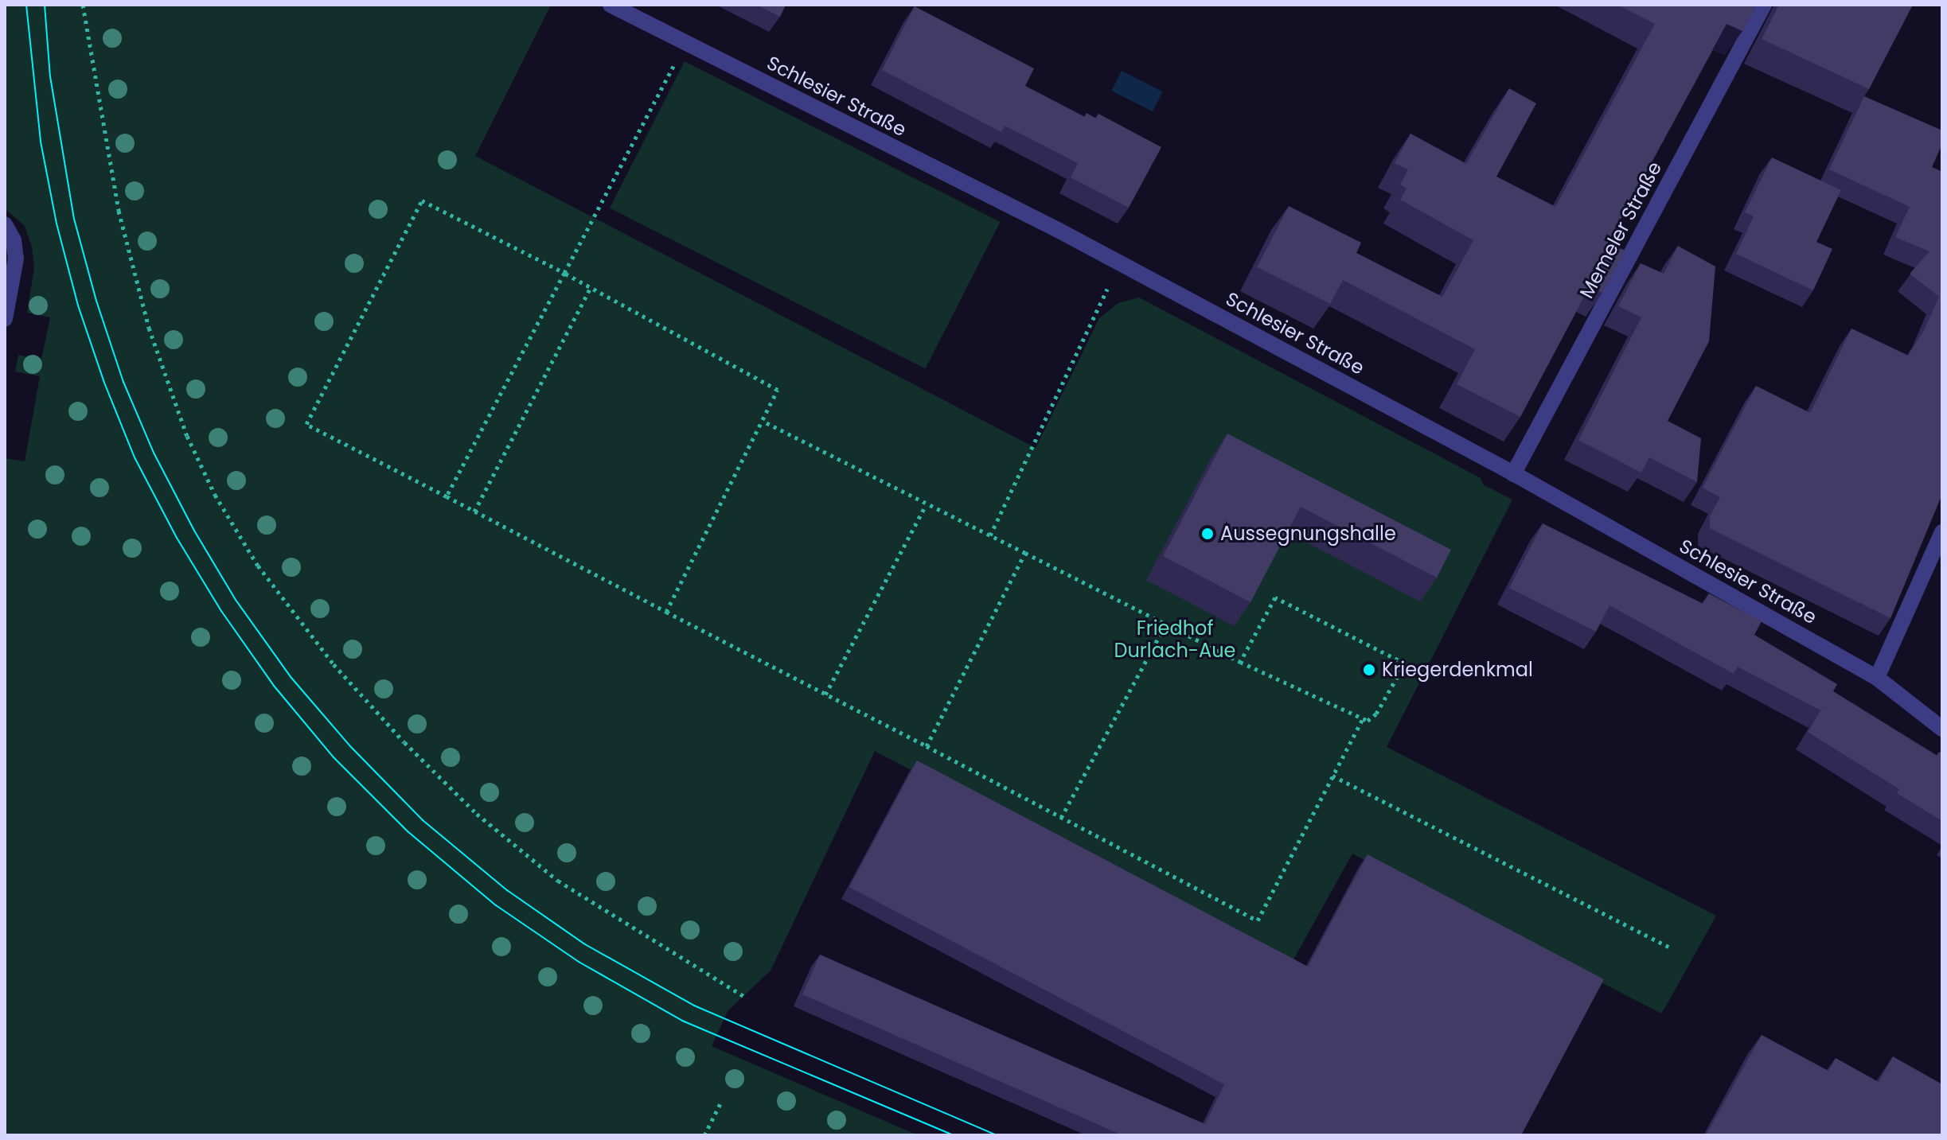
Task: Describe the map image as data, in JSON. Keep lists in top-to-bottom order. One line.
{"streets":{"street":["Schlesier Straße","Memeler Straße"]},"crossings":[["Schlesier Straße","Memeler Straße"]],"parks":["Friedhof Durlach-Aue"],"places":["Aussegnungshalle","Kriegerdenkmal"]}
